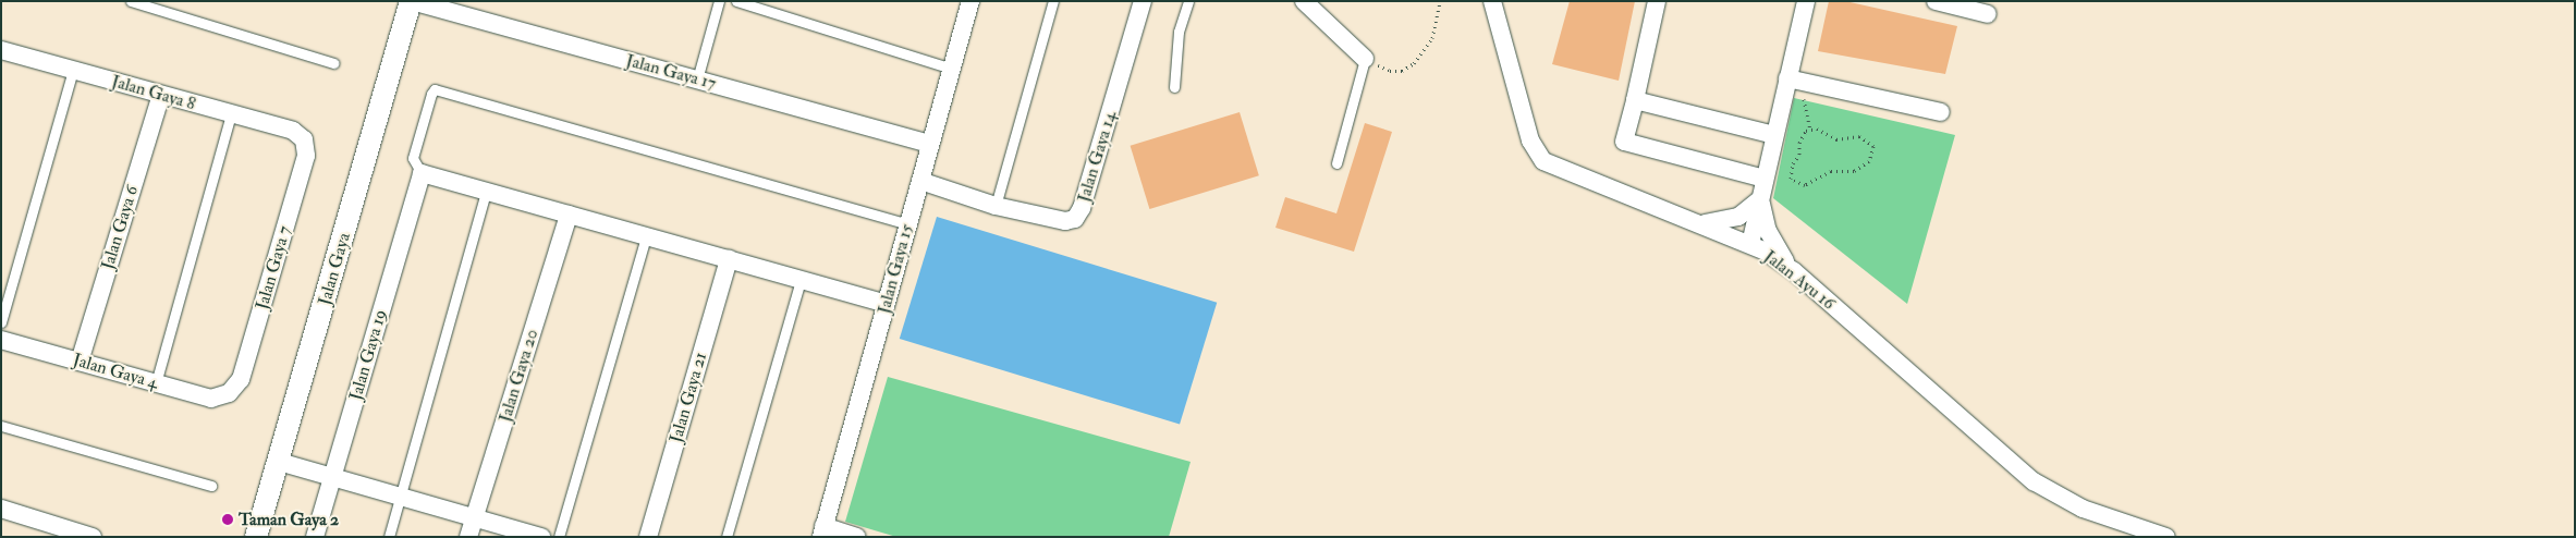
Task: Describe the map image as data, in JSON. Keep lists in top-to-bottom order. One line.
{"streets":{"street":["Jalan Gaya 17","Jalan Gaya 8","Jalan Gaya 14","Jalan Gaya 6","Jalan Gaya 7","Jalan Gaya","Jalan Gaya 15","Jalan Ayu 16","Jalan Gaya 19","Jalan Gaya 4","Jalan Gaya 20","Jalan Gaya 21"]},"crossings":[["Jalan Gaya 17","Jalan Gaya"],["Jalan Gaya 17","Jalan Gaya 15"],["Jalan Gaya 8","Jalan Gaya 6"],["Jalan Gaya 8","Jalan Gaya 7"],["Jalan Gaya 14","Jalan Gaya 15"],["Jalan Gaya 6","Jalan Gaya 4"],["Jalan Gaya 7","Jalan Gaya 4"]],"places":["Taman Gaya 2"]}
